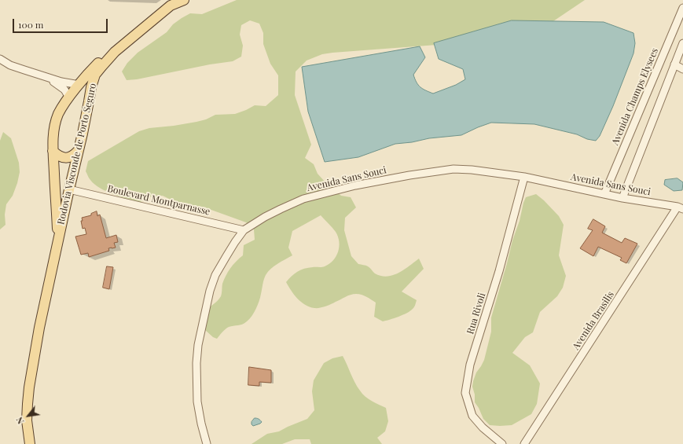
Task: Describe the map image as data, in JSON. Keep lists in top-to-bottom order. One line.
{"streets":{"main road":["Rodovia Visconde de Porto Seguro"],"street":["Avenida Champs Elysees","Avenida Sans Souci","Boulevard Montparnasse","Rua Rivoli","Avenida Brasilis"]},"crossings":[["Avenida Champs Elysees","Avenida Sans Souci"],["Rodovia Visconde de Porto Seguro","Boulevard Montparnasse"],["Avenida Sans Souci","Boulevard Montparnasse"],["Avenida Sans Souci","Rua Rivoli"],["Avenida Sans Souci","Avenida Brasilis"]],"scale_bar":"100 m","north":"bottom left"}
